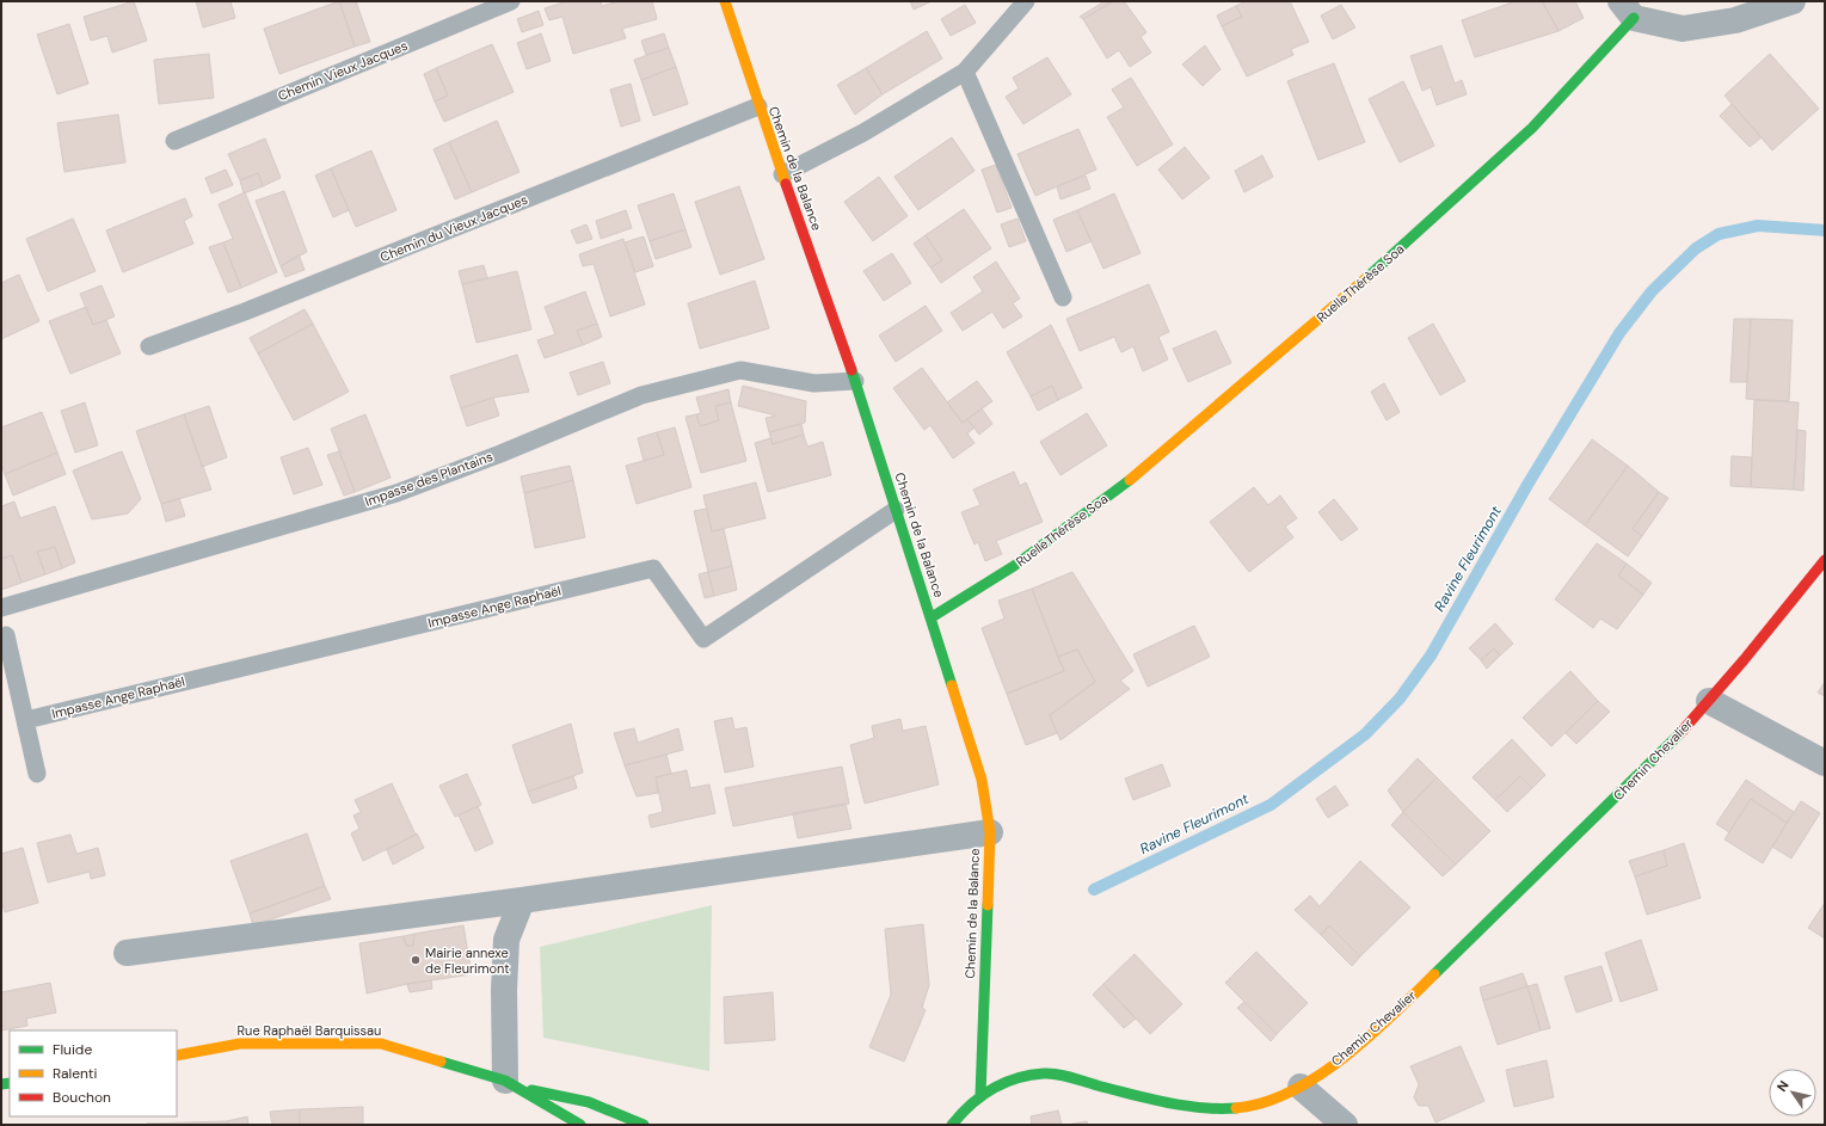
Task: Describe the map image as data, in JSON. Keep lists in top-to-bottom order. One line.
{"streets":{"street":["Chemin de la Balance","RuelleThérèse Soa","Chemin Chevalier","Rue Raphaël Barquissau"],"lane":["Chemin Vieux Jacques","Chemin du Vieux Jacques","Impasse des Plantains","Impasse Ange Raphaël"]},"crossings":[["Chemin de la Balance","Chemin du Vieux Jacques"],["Chemin de la Balance","RuelleThérèse Soa"],["Chemin de la Balance","Impasse des Plantains"],["Chemin de la Balance","Impasse Ange Raphaël"],["Chemin de la Balance","Chemin Chevalier"]],"water":["Ravine Fleurimont"],"places":["Mairie annexe de Fleurimont"],"legend":["Fluide","Ralenti","Bouchon"],"north":"top left"}
